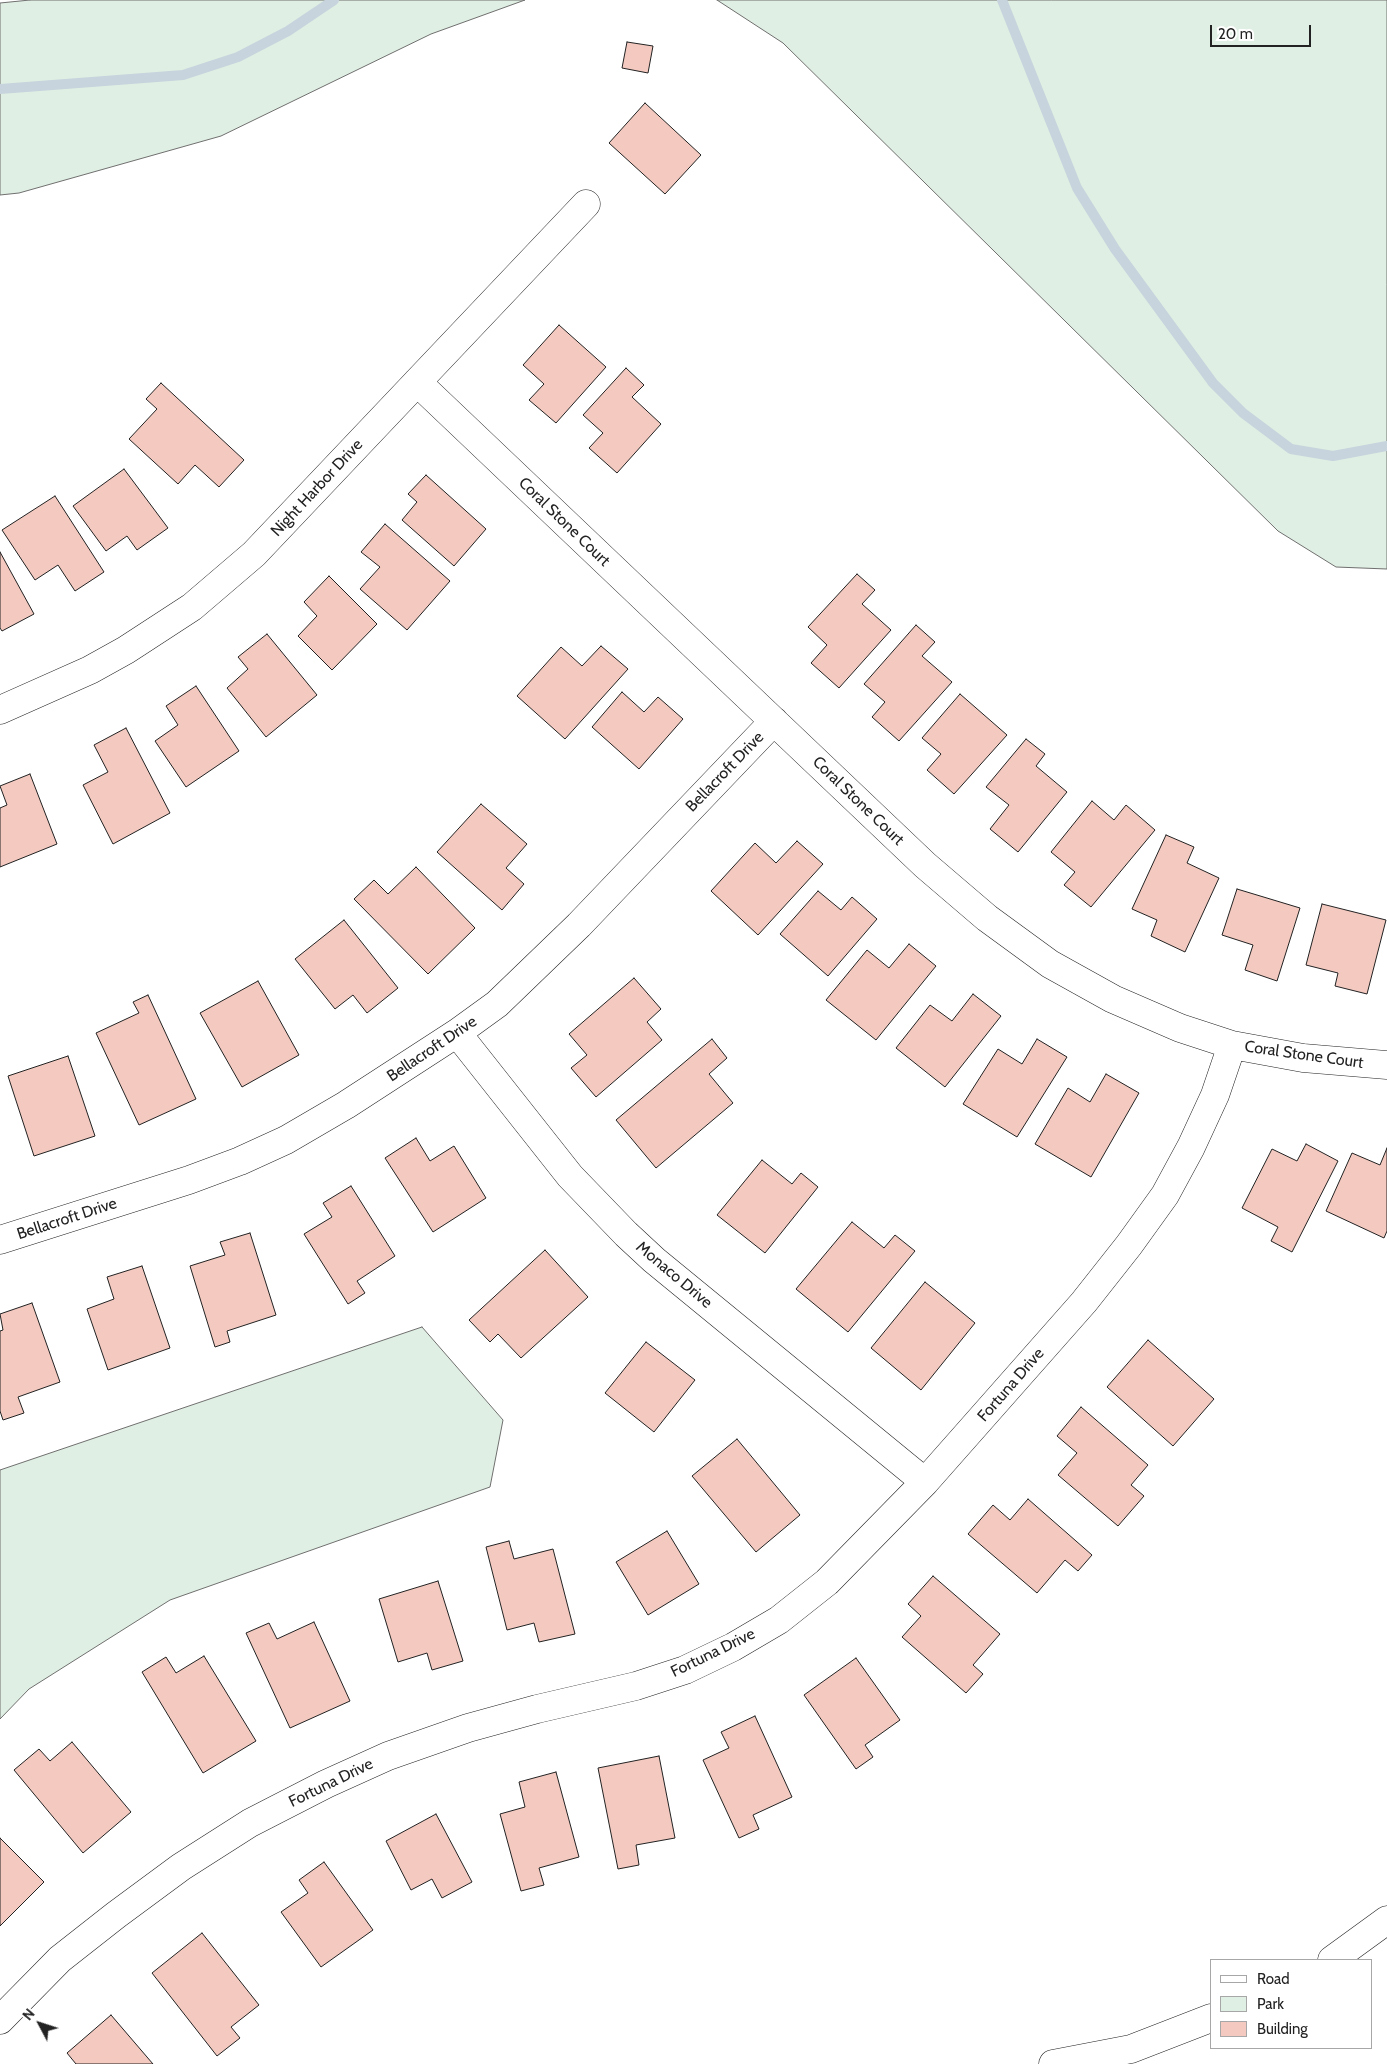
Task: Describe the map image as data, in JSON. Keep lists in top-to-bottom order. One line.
{"streets":{"street":["Night Harbor Drive","Coral Stone Court","Bellacroft Drive","Monaco Drive","Fortuna Drive"]},"crossings":[["Night Harbor Drive","Coral Stone Court"],["Coral Stone Court","Bellacroft Drive"],["Coral Stone Court","Fortuna Drive"],["Bellacroft Drive","Monaco Drive"],["Monaco Drive","Fortuna Drive"]],"legend":["Road","Park","Building"],"scale_bar":"20 m","north":"top left"}
